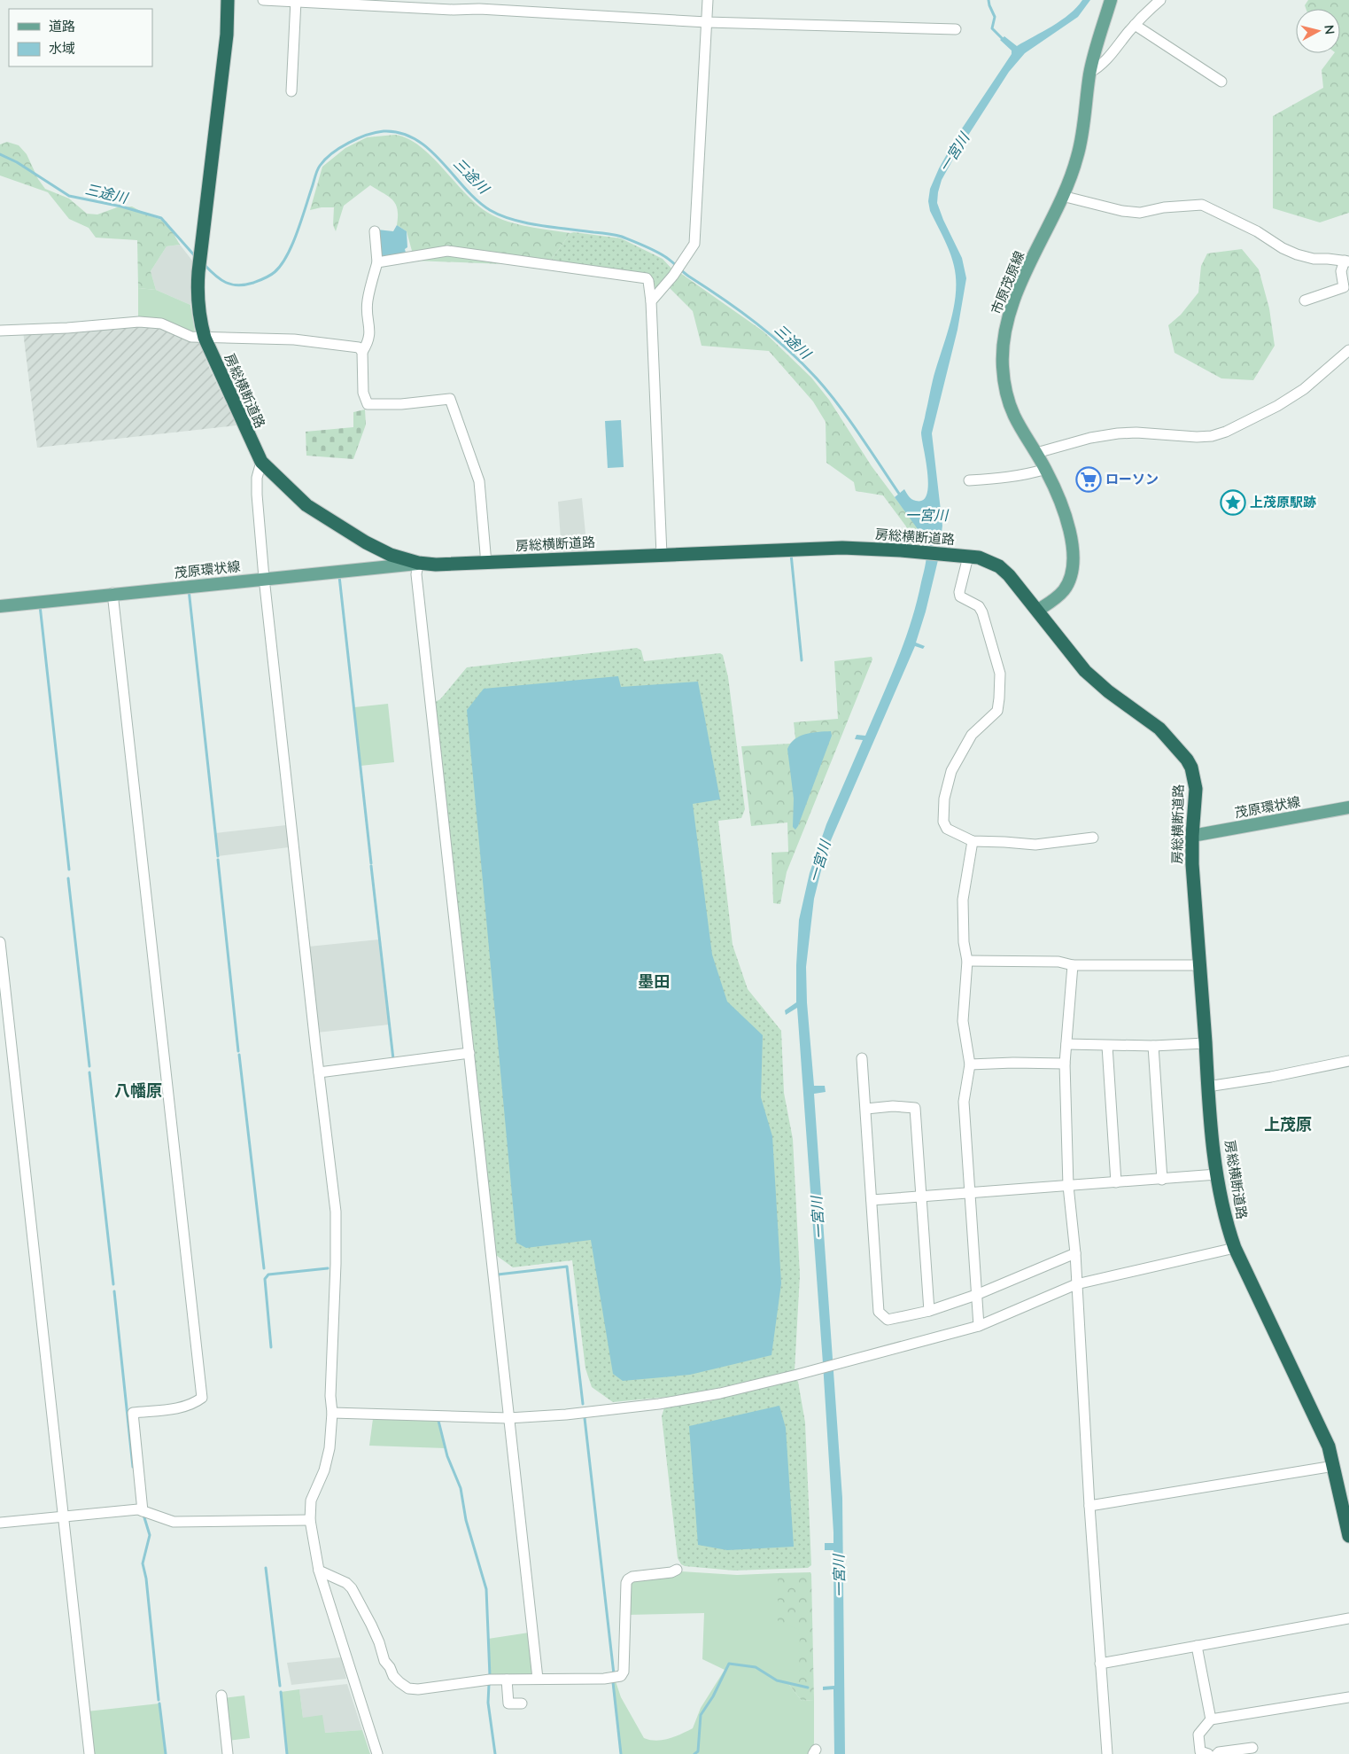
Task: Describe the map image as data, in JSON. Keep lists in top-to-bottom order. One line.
{"streets":{"highway":["房総横断道路"],"main road":["市原茂原線","茂原環状線"]},"crossings":[["市原茂原線","房総横断道路"],["房総横断道路","茂原環状線"]],"districts":["墨田","八幡原","上茂原"],"water":["一宮川","三途川"],"places":{"supermarket":["ローソン"],"place":["上茂原駅跡"]},"legend":["道路","水域"],"north":"right"}
